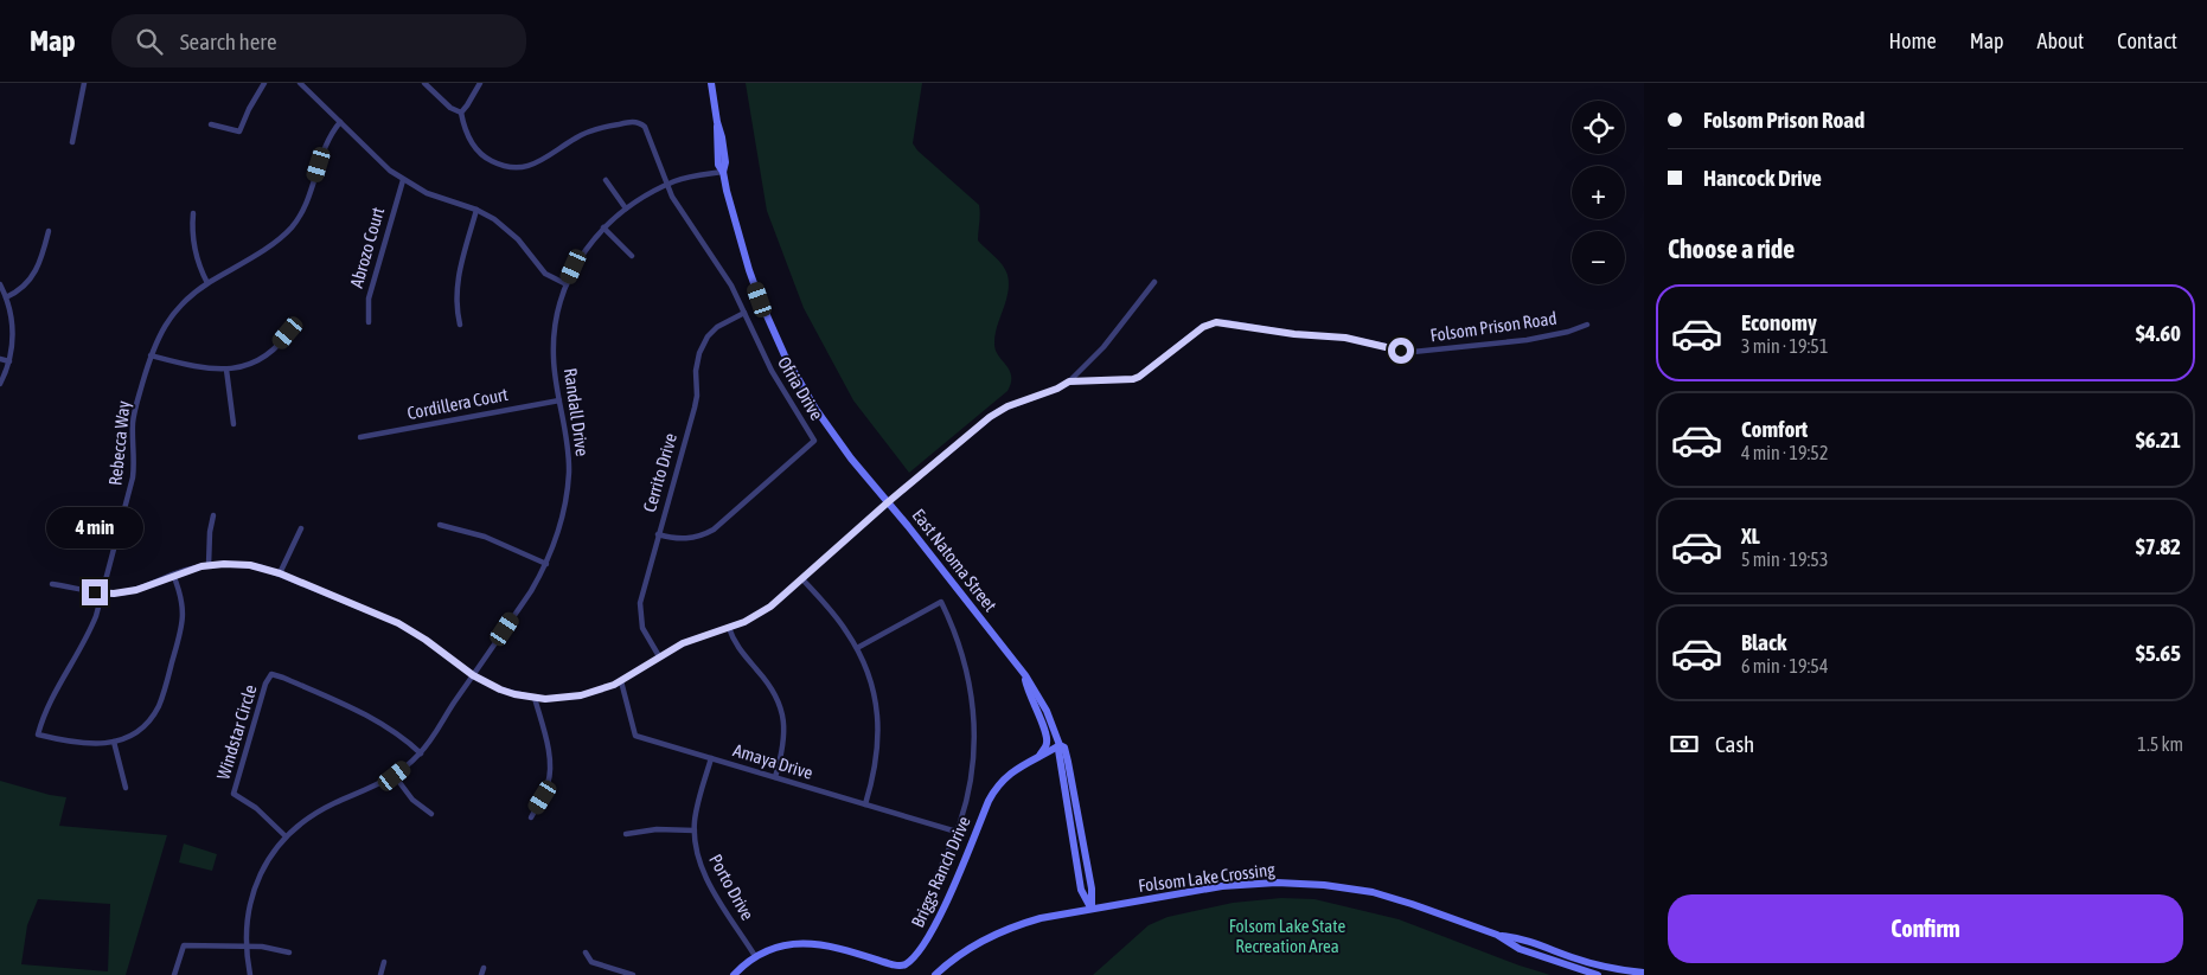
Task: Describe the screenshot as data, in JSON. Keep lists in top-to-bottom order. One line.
{"streets":{"main road":["East Natoma Street","Briggs Ranch Drive","Folsom Lake Crossing"],"street":["Abrozo Court","Folsom Prison Road","Ofria Drive","Cordillera Court","Randall Drive","Rebecca Way","Cerrito Drive","Windstar Circle","Amaya Drive","Porto Drive"]},"crossings":[["Folsom Prison Road","Randall Drive"],["Folsom Prison Road","Rebecca Way"],["Folsom Prison Road","Cerrito Drive"],["Folsom Prison Road","East Natoma Street"],["Folsom Prison Road","Amaya Drive"],["Ofria Drive","Randall Drive"],["Ofria Drive","Cerrito Drive"],["Cordillera Court","Randall Drive"],["Randall Drive","East Natoma Street"],["Randall Drive","Windstar Circle"],["East Natoma Street","Briggs Ranch Drive"],["East Natoma Street","Folsom Lake Crossing"],["Amaya Drive","Porto Drive"],["Briggs Ranch Drive","Porto Drive"]],"parks":["Folsom Lake State Recreation Area"],"page":{"header":"Map","search":"Search here","nav":["Home","Map","About","Contact"],"banner":["Folsom Prison Road","Hancock Drive"],"map_buttons":["+","−"],"heading":"Choose a ride","list":[{"name":"Economy","note":"3 min · 19:51","value":"$4.60"},{"name":"Comfort","note":"4 min · 19:52","value":"$6.21"},{"name":"XL","note":"5 min · 19:53","value":"$7.82"},{"name":"Black","note":"6 min · 19:54","value":"$5.65"}],"bubble":"4 min","pay":["Cash","1.5 km"],"buttons":"Confirm"}}
